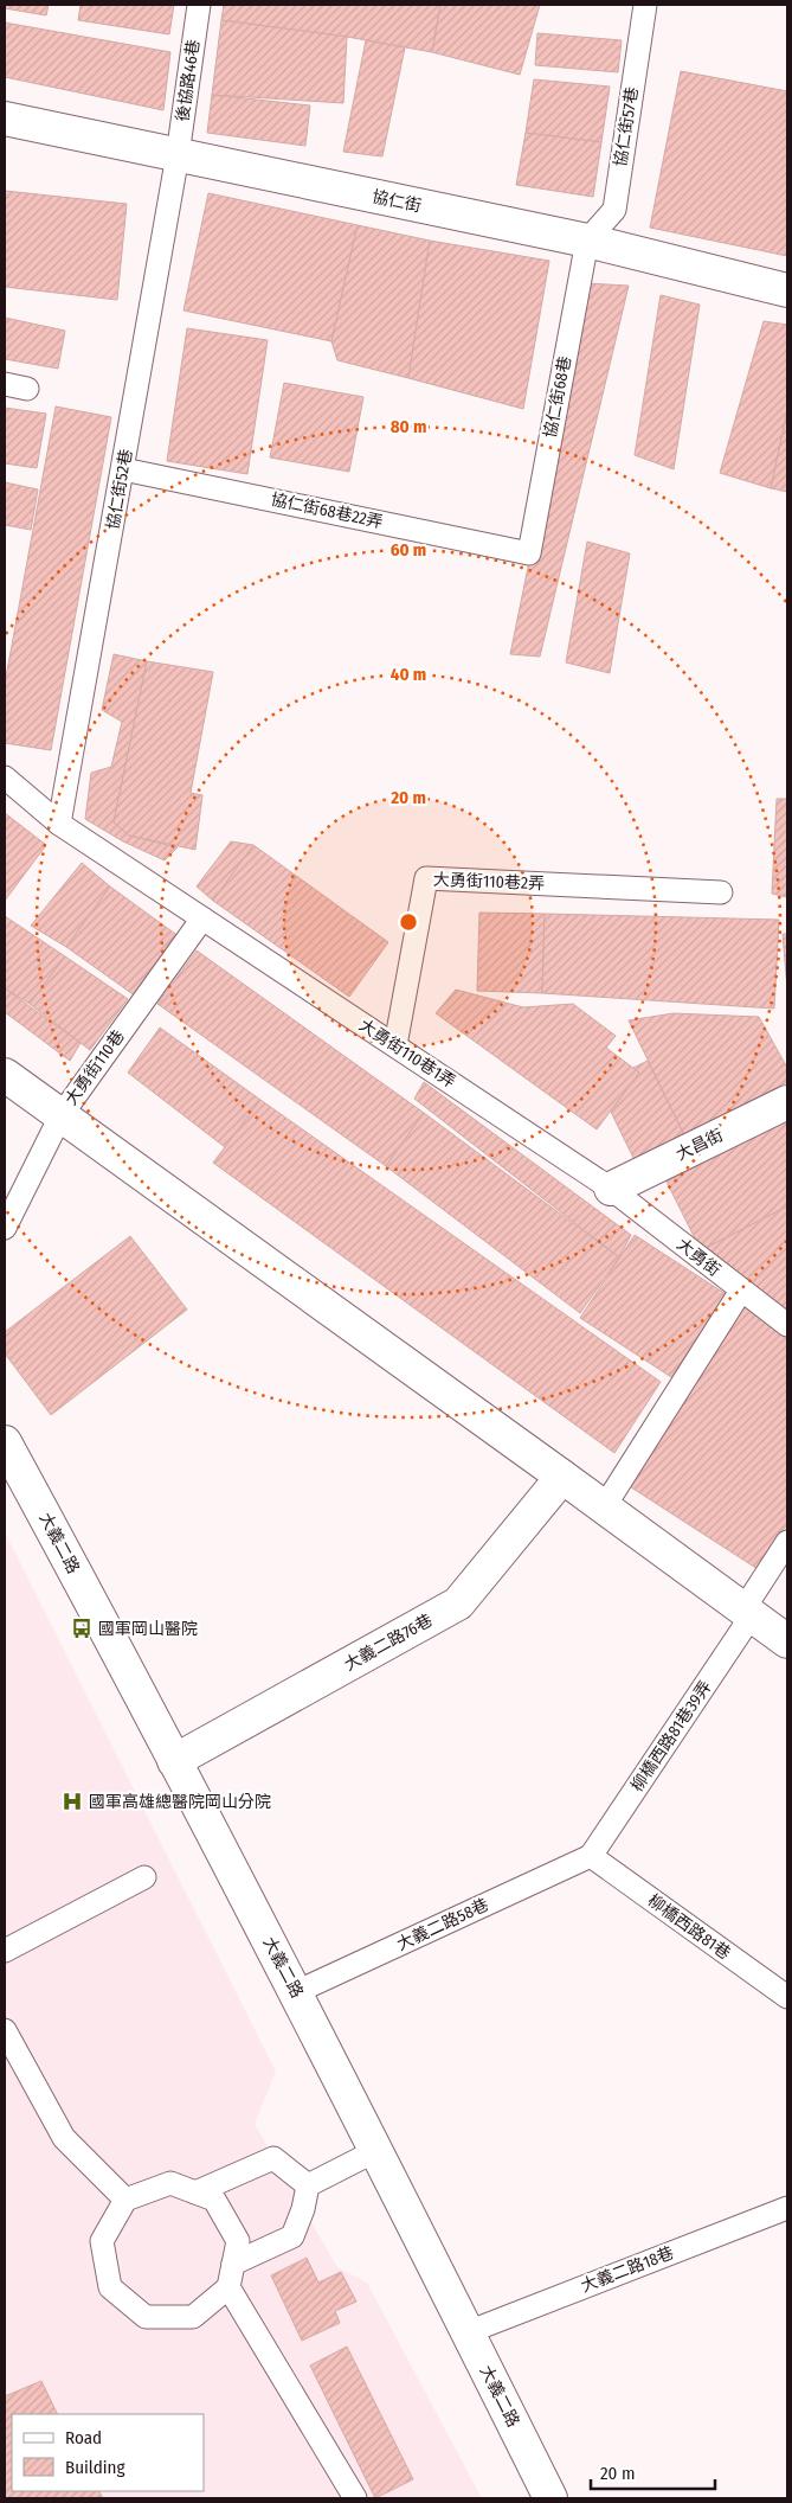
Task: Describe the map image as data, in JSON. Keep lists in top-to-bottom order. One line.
{"streets":{"street":["協仁街","大昌街","大義二路","大義二路76巷"],"lane":["後協路46巷","協仁街57巷","協仁街68巷","協仁街52巷","協仁街68巷22弄","大勇街110巷2弄","大勇街110巷1弄","大勇街110巷","大勇街","柳橋西路81巷39弄","大義二路58巷","柳橋西路81巷","大義二路18巷"]},"crossings":[["後協路46巷","協仁街"],["後協路46巷","協仁街52巷"],["協仁街57巷","協仁街"],["協仁街57巷","協仁街68巷"],["協仁街","協仁街68巷"],["協仁街","協仁街52巷"],["協仁街68巷","協仁街68巷22弄"],["協仁街52巷","協仁街68巷22弄"],["協仁街52巷","大勇街110巷1弄"],["大勇街110巷2弄","大勇街110巷1弄"],["大勇街110巷1弄","大勇街110巷"],["大勇街110巷1弄","大昌街"],["大勇街110巷1弄","大勇街"],["大昌街","大勇街"],["大義二路","大義二路76巷"],["大義二路","大義二路58巷"],["大義二路","大義二路18巷"],["柳橋西路81巷39弄","大義二路58巷"],["柳橋西路81巷39弄","柳橋西路81巷"],["大義二路58巷","柳橋西路81巷"]],"places":{"bus stop":["國軍岡山醫院"],"hospital":["國軍高雄總醫院岡山分院"]},"legend":["Road","Building"],"scale_bar":"20 m","rings":["80 m","60 m","40 m","20 m"]}
